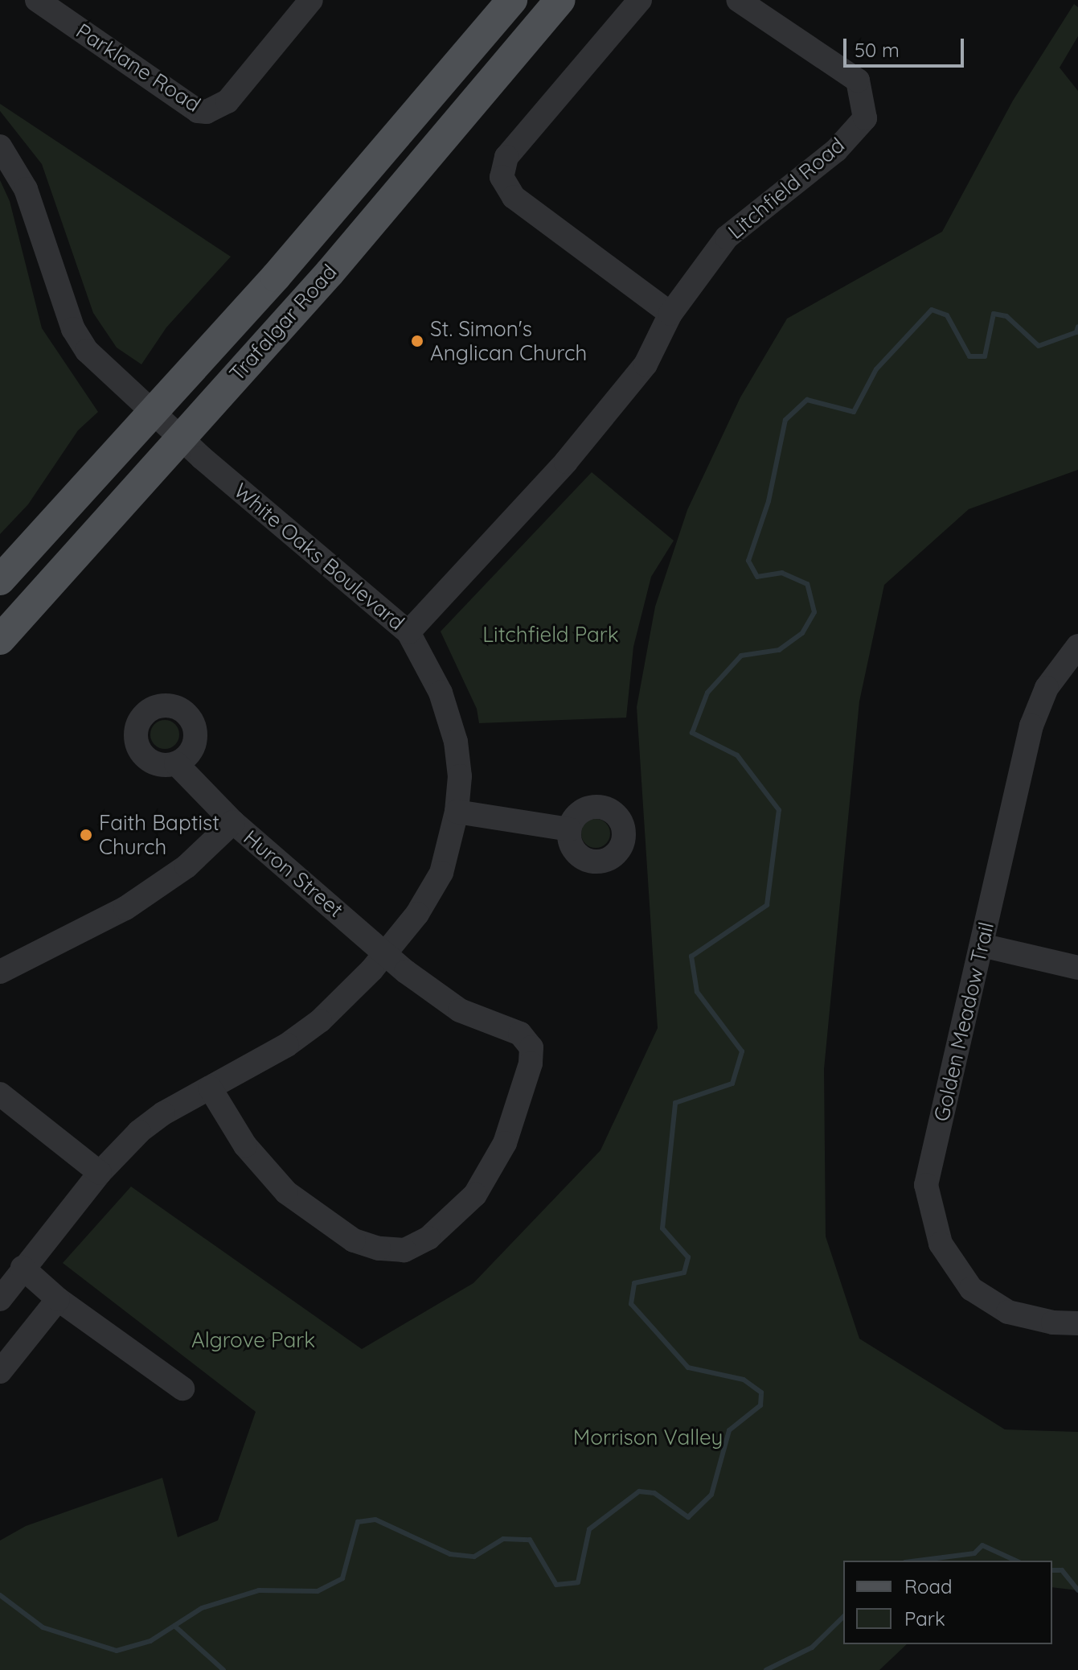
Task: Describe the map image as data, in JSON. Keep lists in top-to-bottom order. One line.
{"streets":{"main road":["Trafalgar Road"],"street":["Parklane Road","Litchfield Road","White Oaks Boulevard","Huron Street","Golden Meadow Trail"]},"crossings":[["Litchfield Road","White Oaks Boulevard"],["Trafalgar Road","White Oaks Boulevard"],["White Oaks Boulevard","Huron Street"]],"parks":["Litchfield Park","Algrove Park","Morrison Valley"],"places":["St. Simon's Anglican Church","Faith Baptist Church"],"legend":["Road","Park"],"scale_bar":"50 m"}
